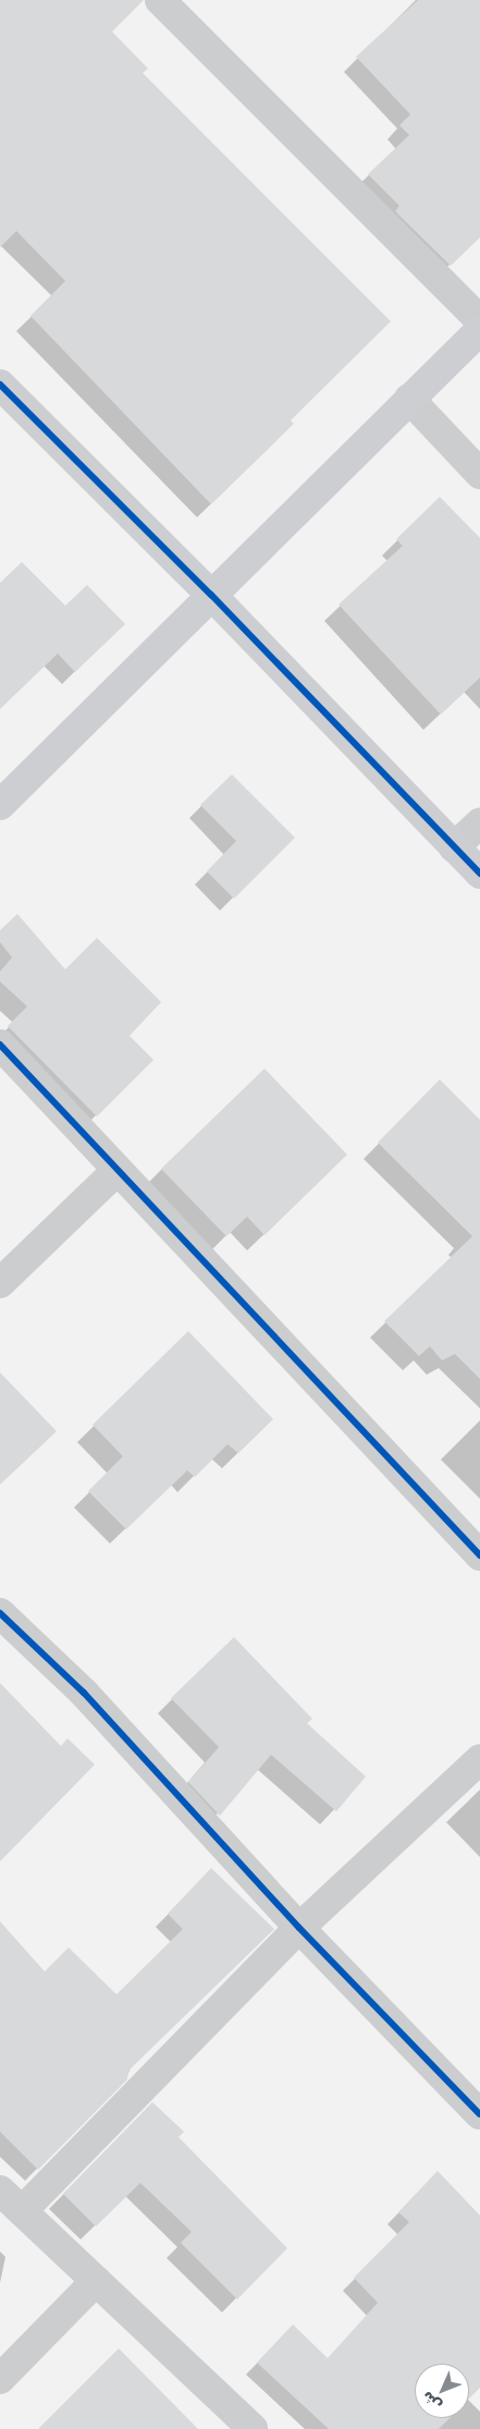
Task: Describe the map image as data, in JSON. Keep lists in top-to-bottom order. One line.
{"north":"bottom left"}
